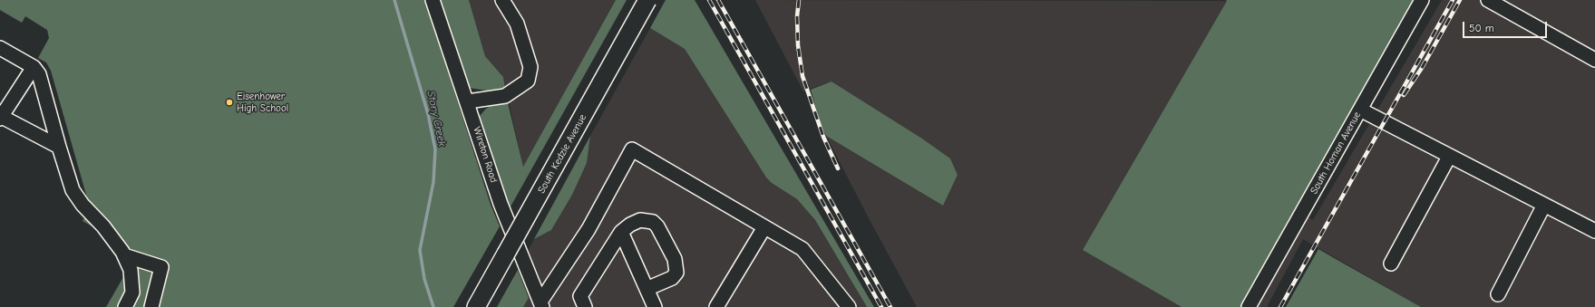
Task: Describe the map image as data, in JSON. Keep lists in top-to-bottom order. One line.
{"streets":{"main road":["South Kedzie Avenue"],"street":["South Homan Avenue","Wireton Road"]},"water":["Stony Creek"],"places":["Eisenhower High School"],"scale_bar":"50 m"}
